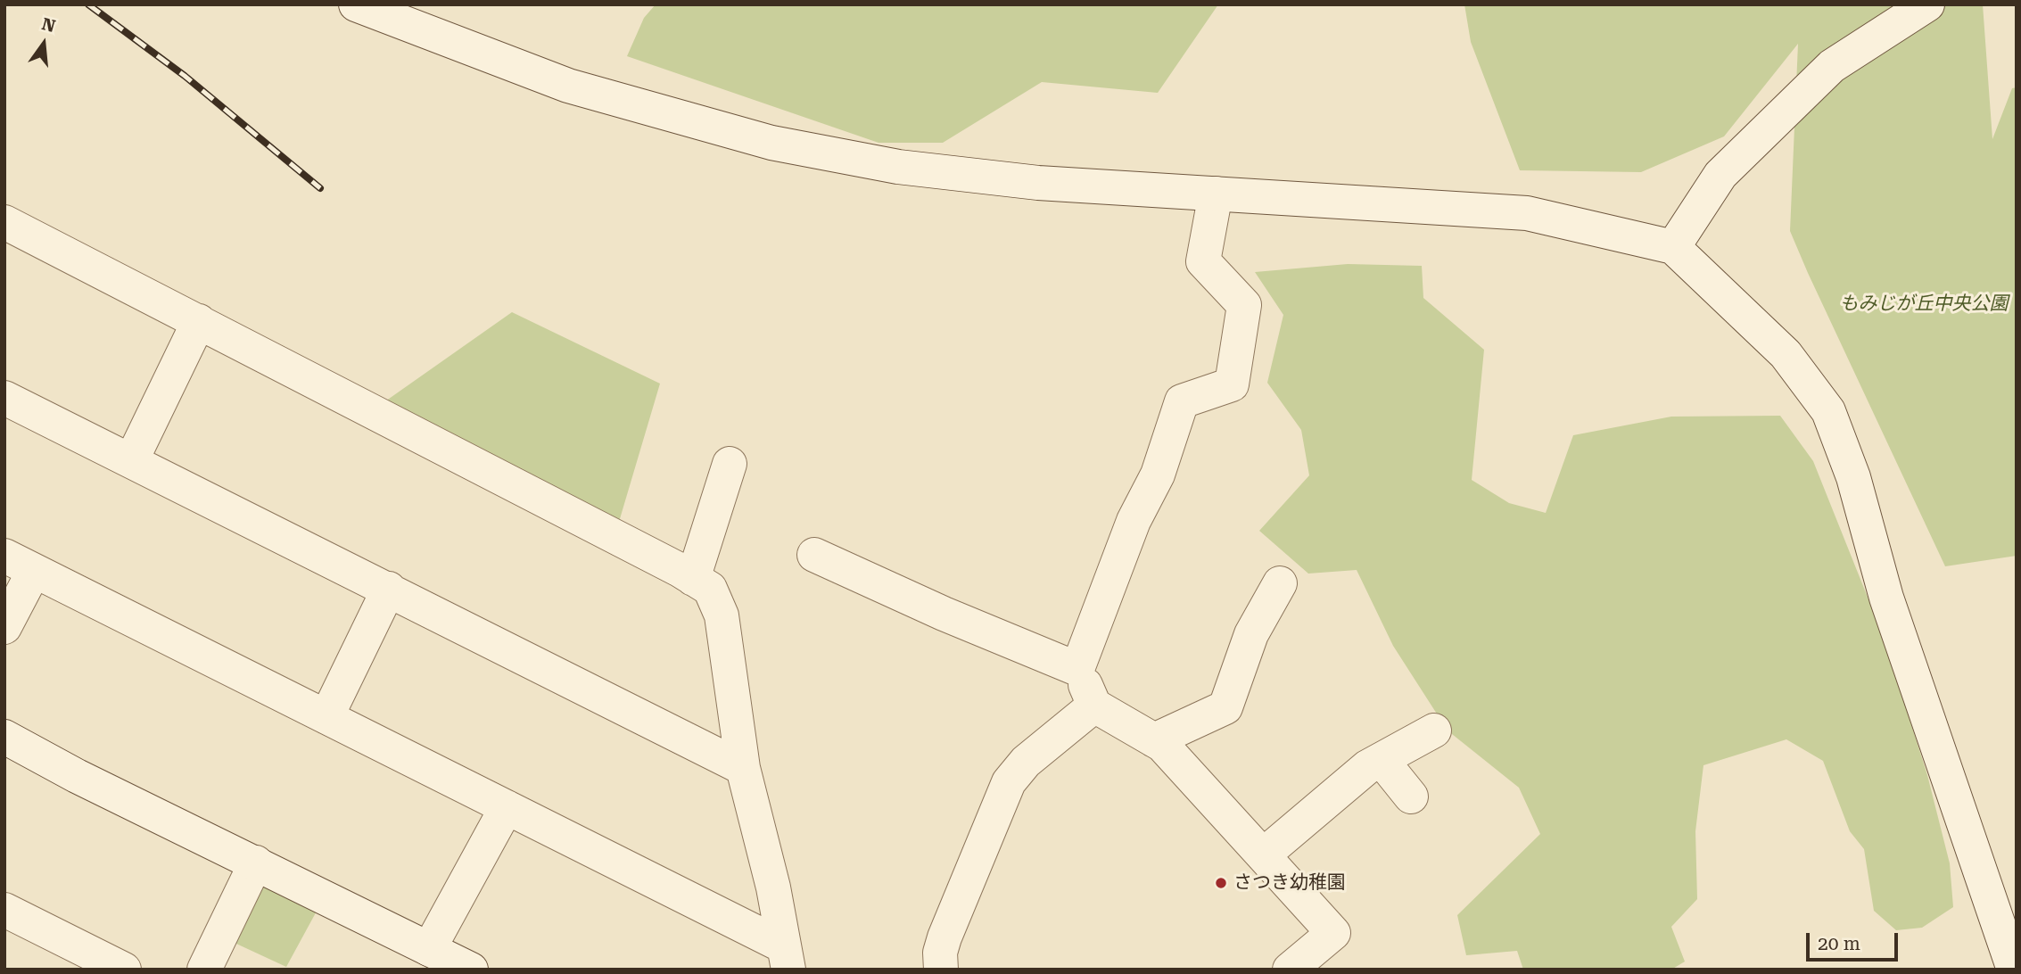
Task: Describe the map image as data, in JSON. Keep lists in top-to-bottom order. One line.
{"parks":["もみじが丘中央公園"],"places":["さつき幼稚園"],"scale_bar":"20 m","north":"top"}
